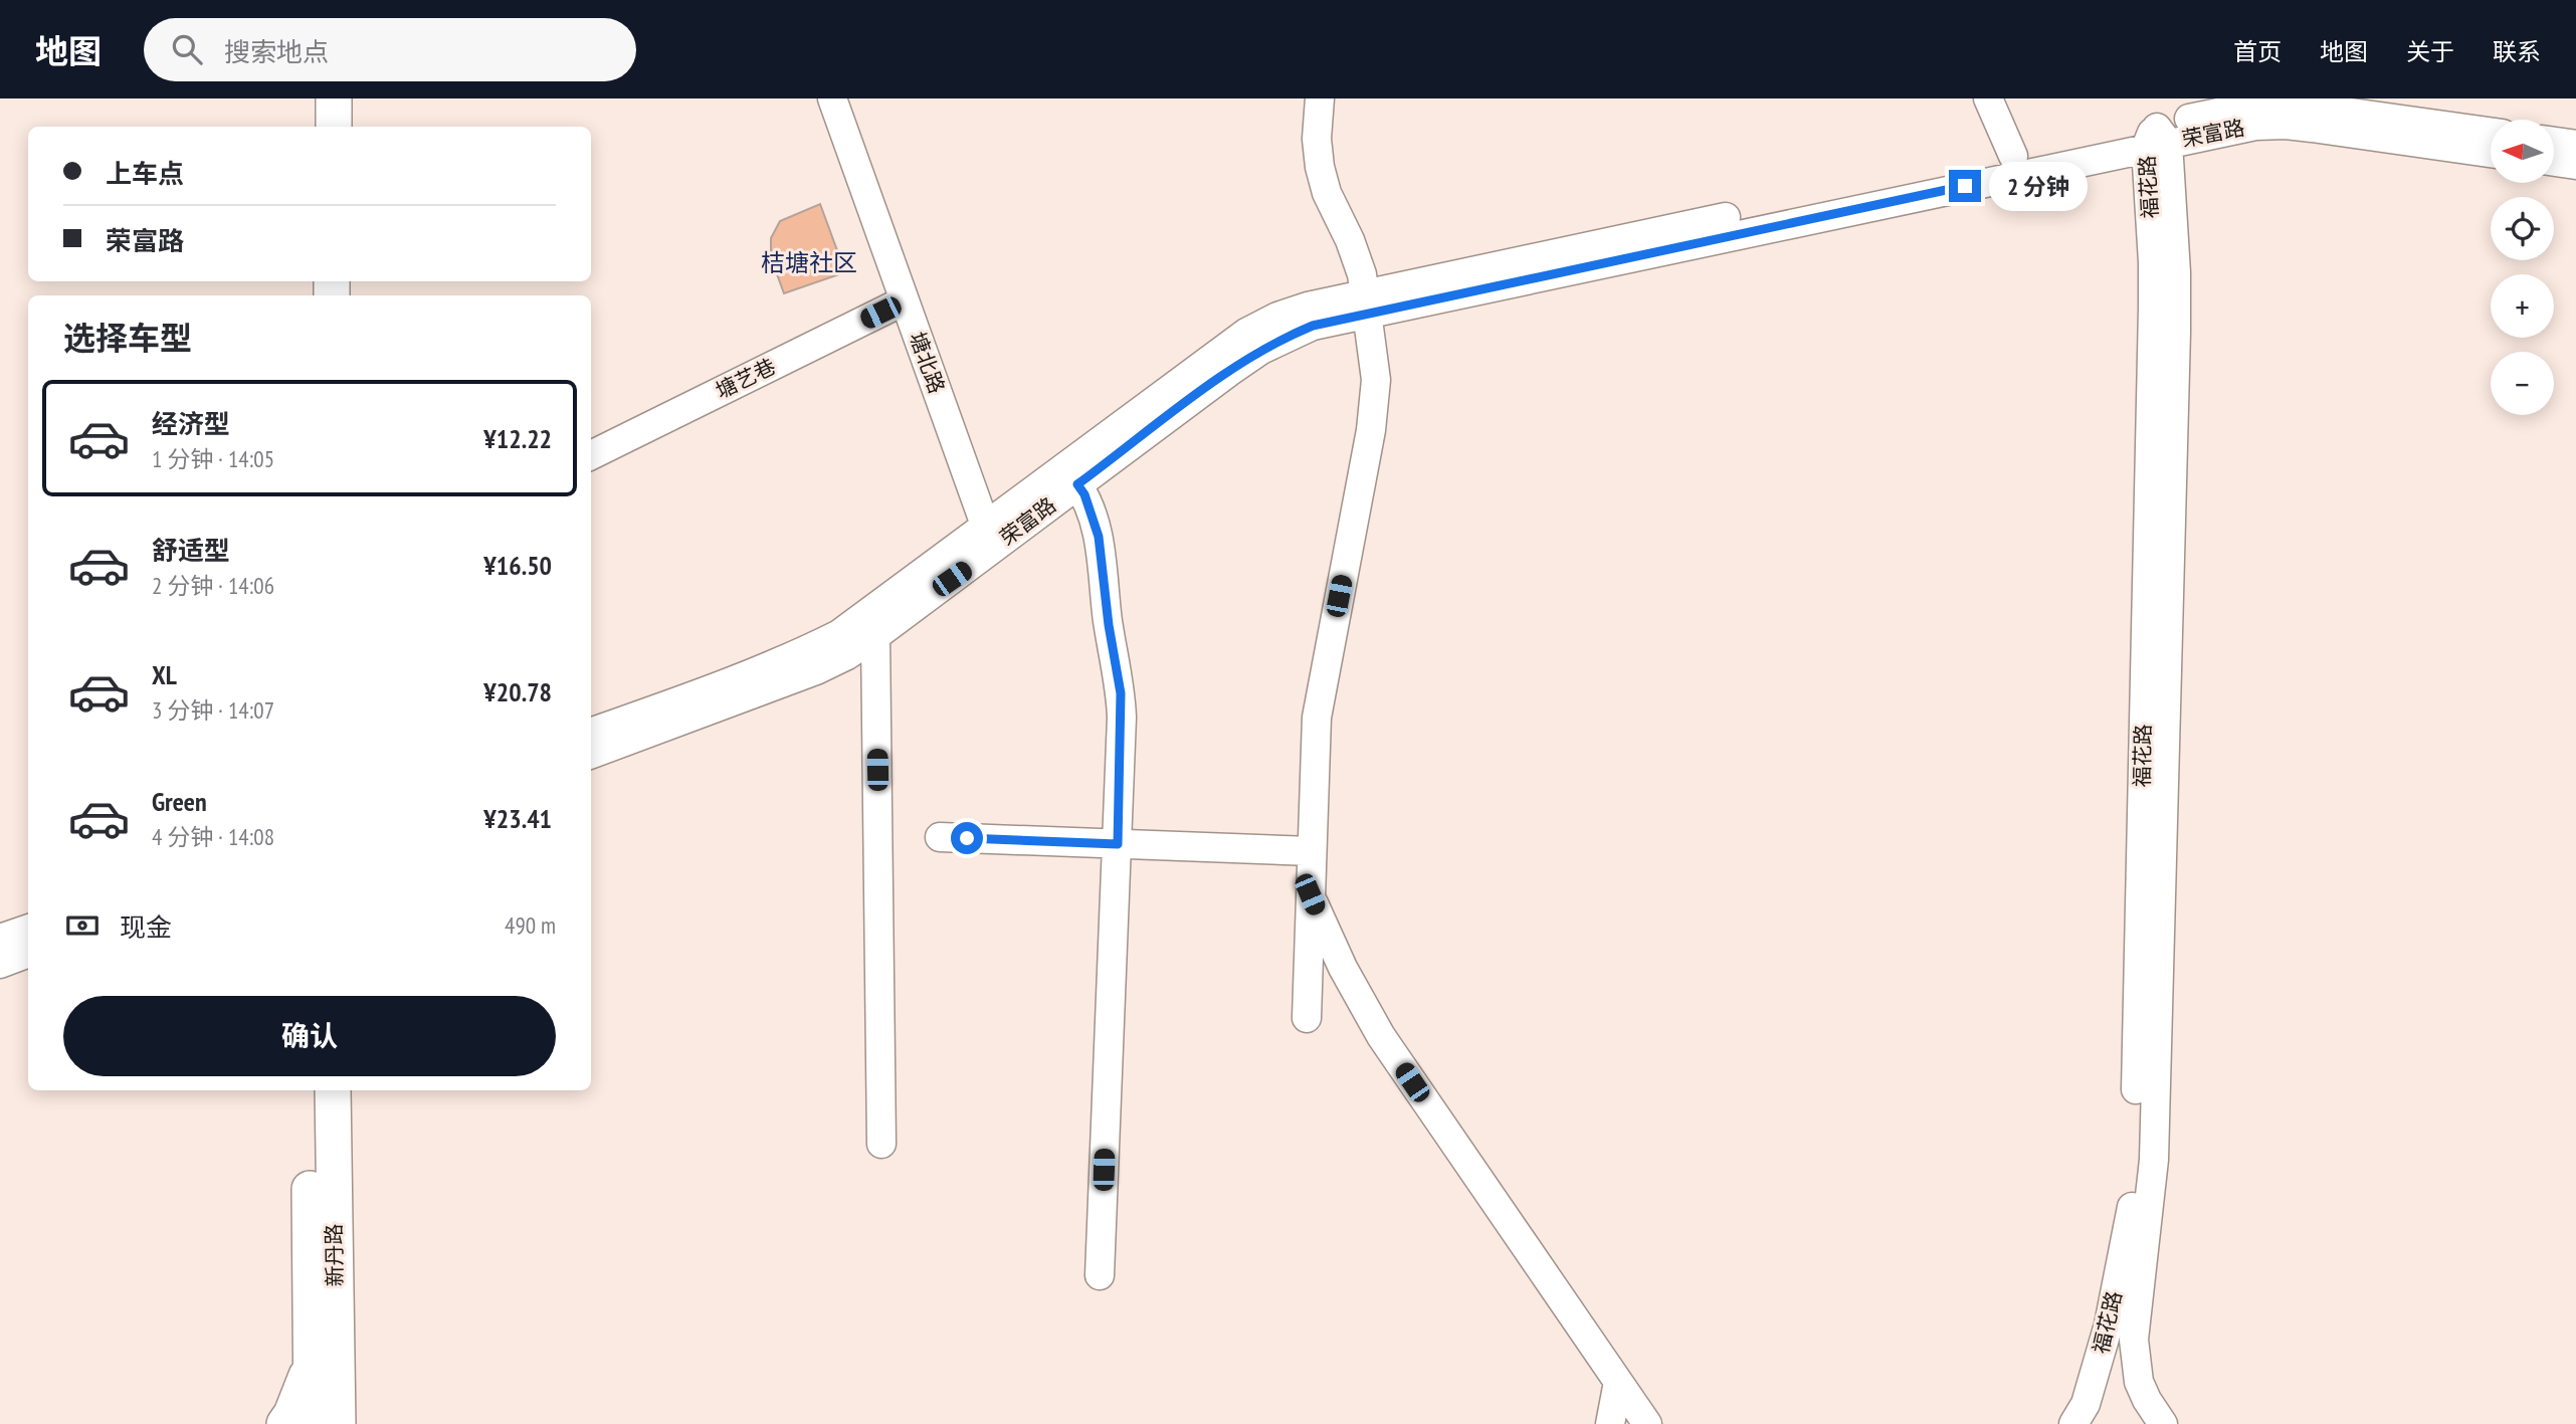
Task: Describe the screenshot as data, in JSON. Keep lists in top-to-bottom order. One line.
{"streets":{"main road":["新丹路"],"street":["荣富路","福花路","塘北路","塘艺巷"]},"crossings":[["荣富路","福花路"],["荣富路","塘北路"],["塘北路","塘艺巷"]],"districts":["桔塘社区"],"north":"left","page":{"header":"地图","search":"搜索地点","nav":["首页","地图","关于","联系"],"map_buttons":["+","−"],"banner":["上车点","荣富路"],"bubble":"2 分钟","heading":"选择车型","list":[{"name":"经济型","note":"1 分钟 · 14:05","value":"¥12.22"},{"name":"舒适型","note":"2 分钟 · 14:06","value":"¥16.50"},{"name":"XL","note":"3 分钟 · 14:07","value":"¥20.78"},{"name":"Green","note":"4 分钟 · 14:08","value":"¥23.41"}],"pay":["现金","490 m"],"buttons":"确认"}}
